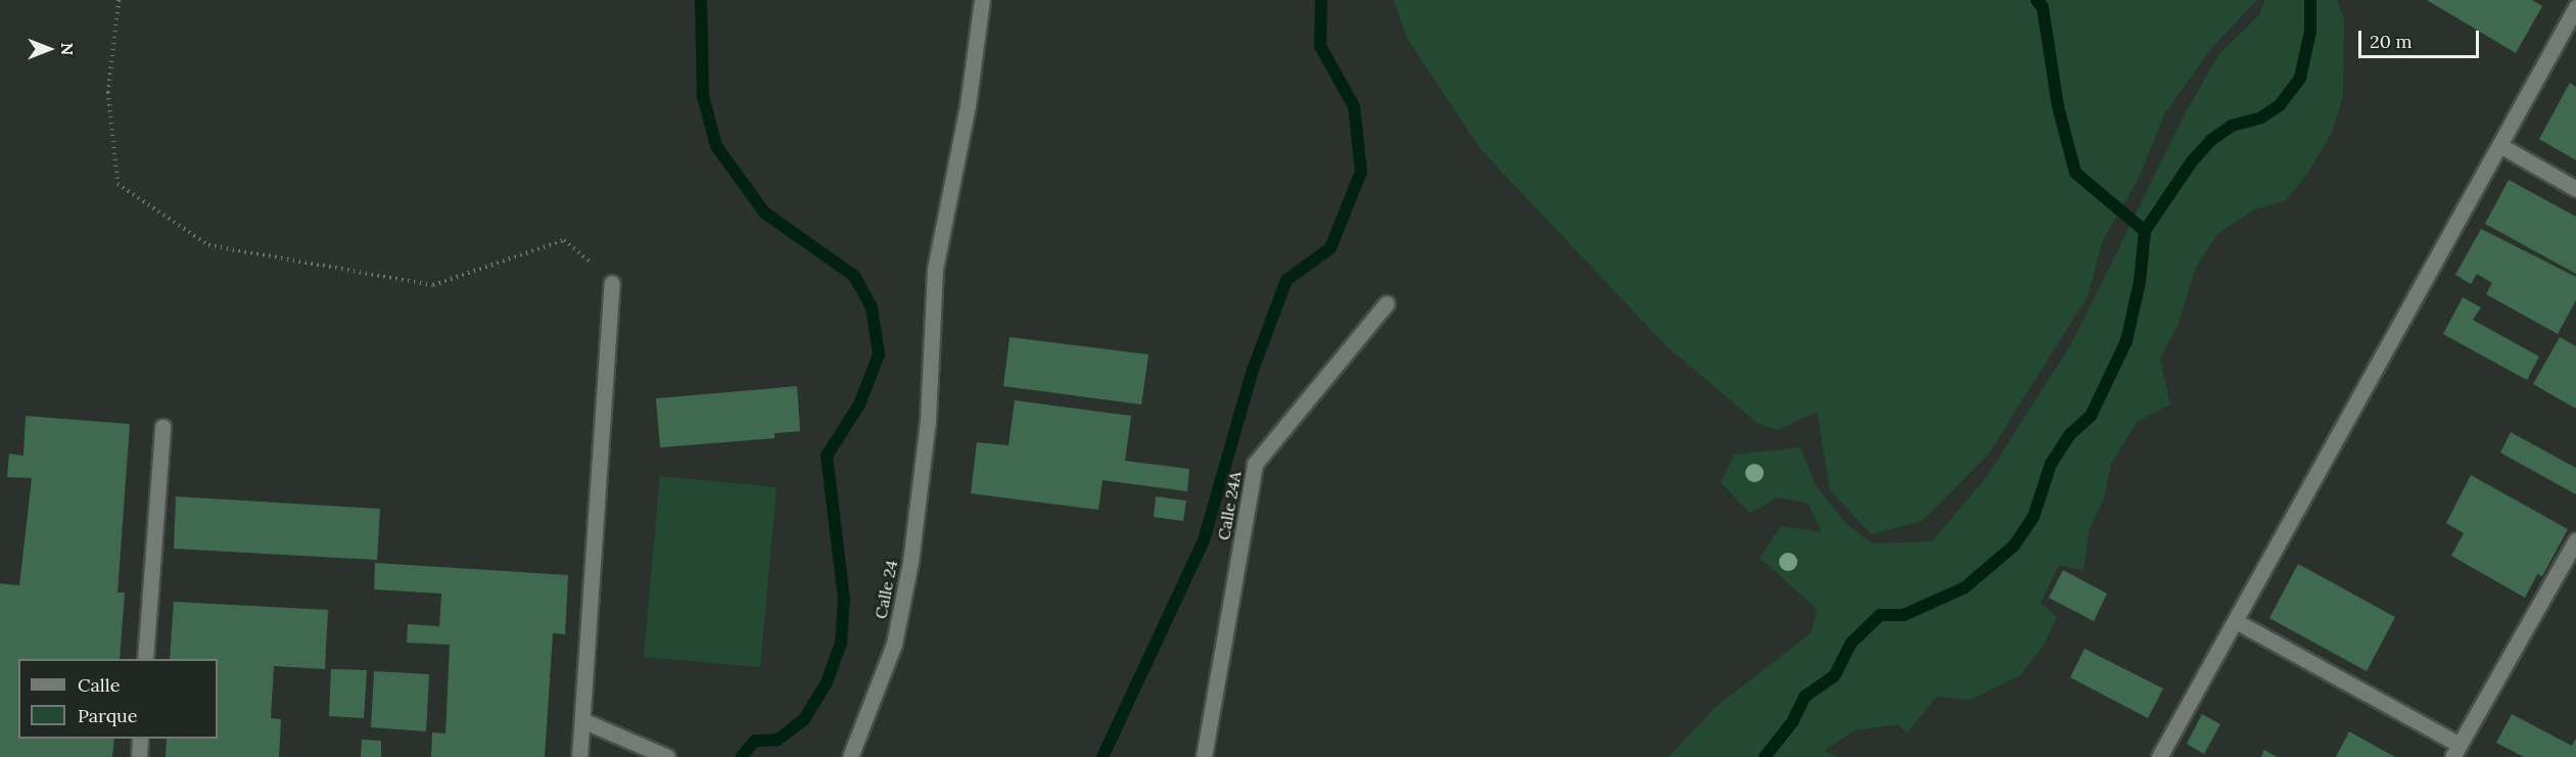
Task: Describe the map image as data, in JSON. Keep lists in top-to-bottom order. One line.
{"streets":{"street":["Calle 24A","Calle 24"]},"legend":["Calle","Parque"],"scale_bar":"20 m","north":"right"}
